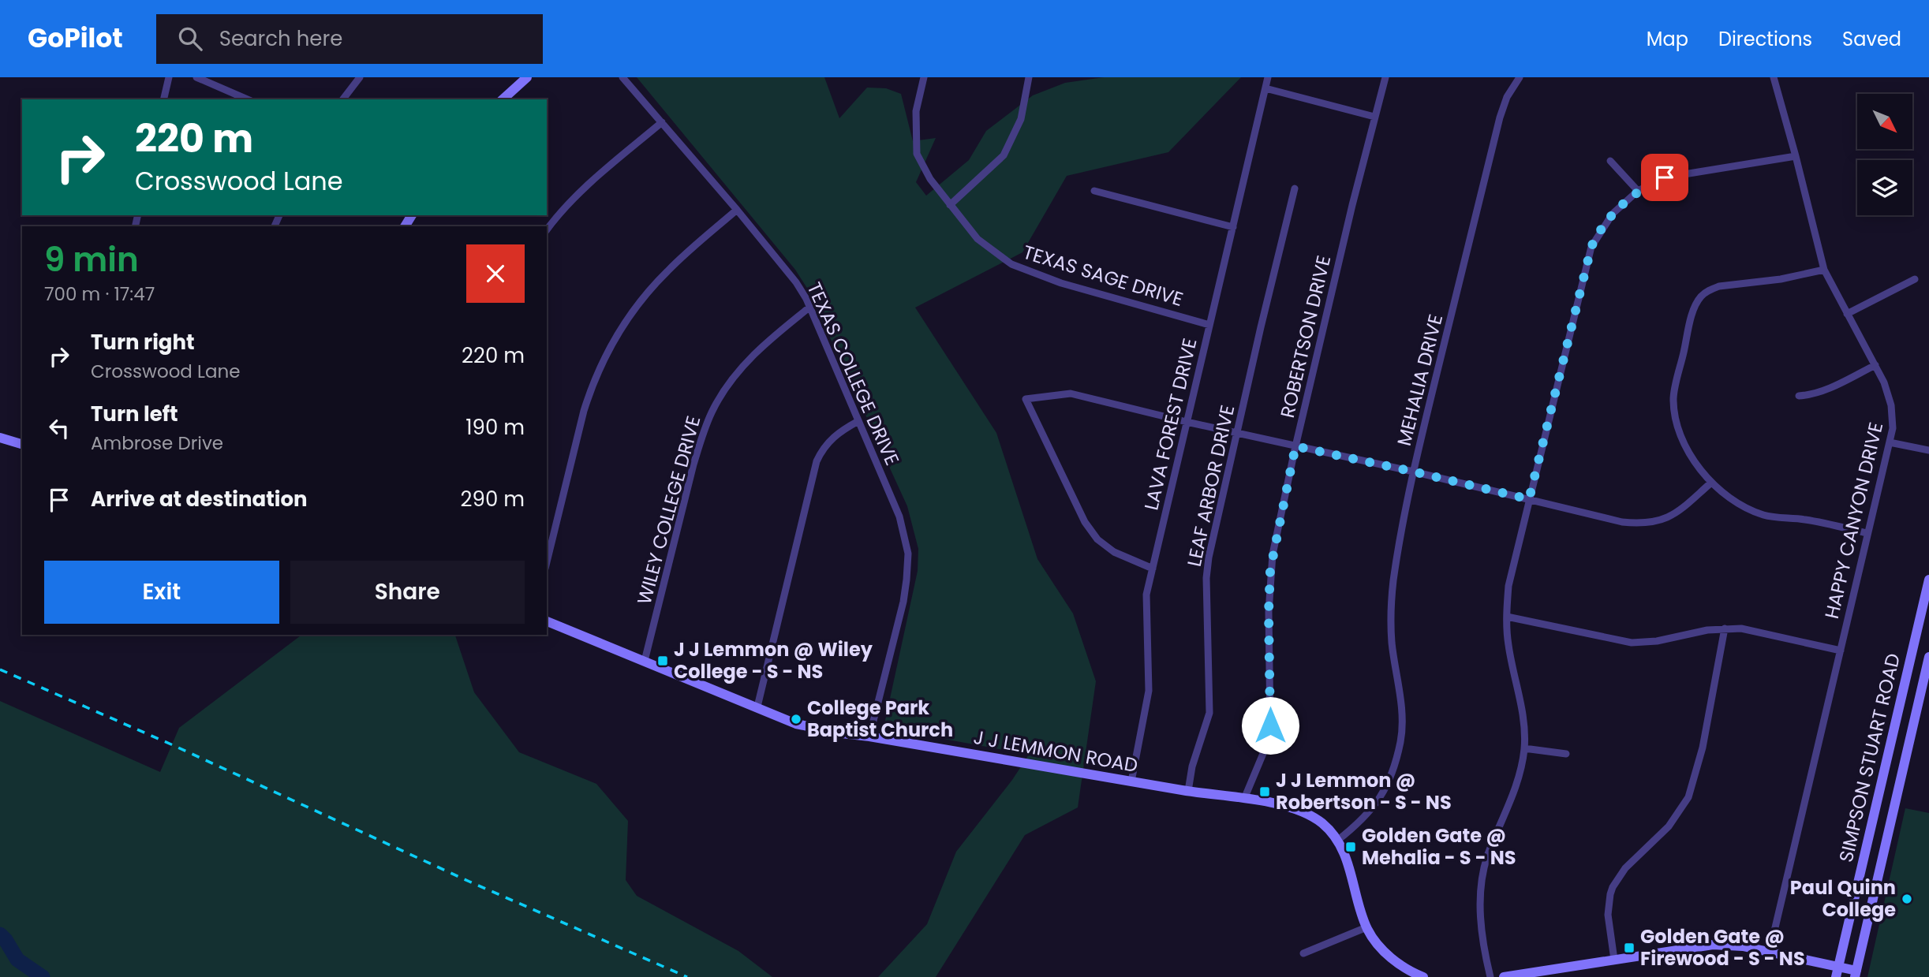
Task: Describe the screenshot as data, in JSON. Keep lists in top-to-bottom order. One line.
{"streets":{"street":["TEXAS SAGE DRIVE","ROBERTSON DRIVE","TEXAS COLLEGE DRIVE","MEHALIA DRIVE","LAVA FOREST DRIVE","LEAF ARBOR DRIVE","WILEY COLLEGE DRIVE","HAPPY CANYON DRIVE","J J LEMMON ROAD","SIMPSON STUART ROAD"]},"crossings":[["TEXAS SAGE DRIVE","LAVA FOREST DRIVE"],["ROBERTSON DRIVE","J J LEMMON ROAD"],["TEXAS COLLEGE DRIVE","WILEY COLLEGE DRIVE"],["TEXAS COLLEGE DRIVE","J J LEMMON ROAD"],["MEHALIA DRIVE","J J LEMMON ROAD"],["LAVA FOREST DRIVE","J J LEMMON ROAD"],["LEAF ARBOR DRIVE","J J LEMMON ROAD"],["WILEY COLLEGE DRIVE","J J LEMMON ROAD"]],"places":{"transit":["J J Lemmon @ Wiley College - S - NS","J J Lemmon @ Robertson - S - NS","Golden Gate @ Mehalia - S - NS","Golden Gate @ Firewood - S - NS"],"other":["College Park Baptist Church","Paul Quinn College"]},"north":"bottom right","page":{"header":"GoPilot","search":"Search here","nav":["Map","Directions","Saved"],"turn":["220 m","Crosswood Lane"],"heading":["9 min","700 m · 17:47"],"list":[{"name":"Turn right","note":"Crosswood Lane","value":"220 m"},{"name":"Turn left","note":"Ambrose Drive","value":"190 m"},{"name":"Arrive at destination","value":"290 m"}],"buttons":["Exit","Share"]}}
